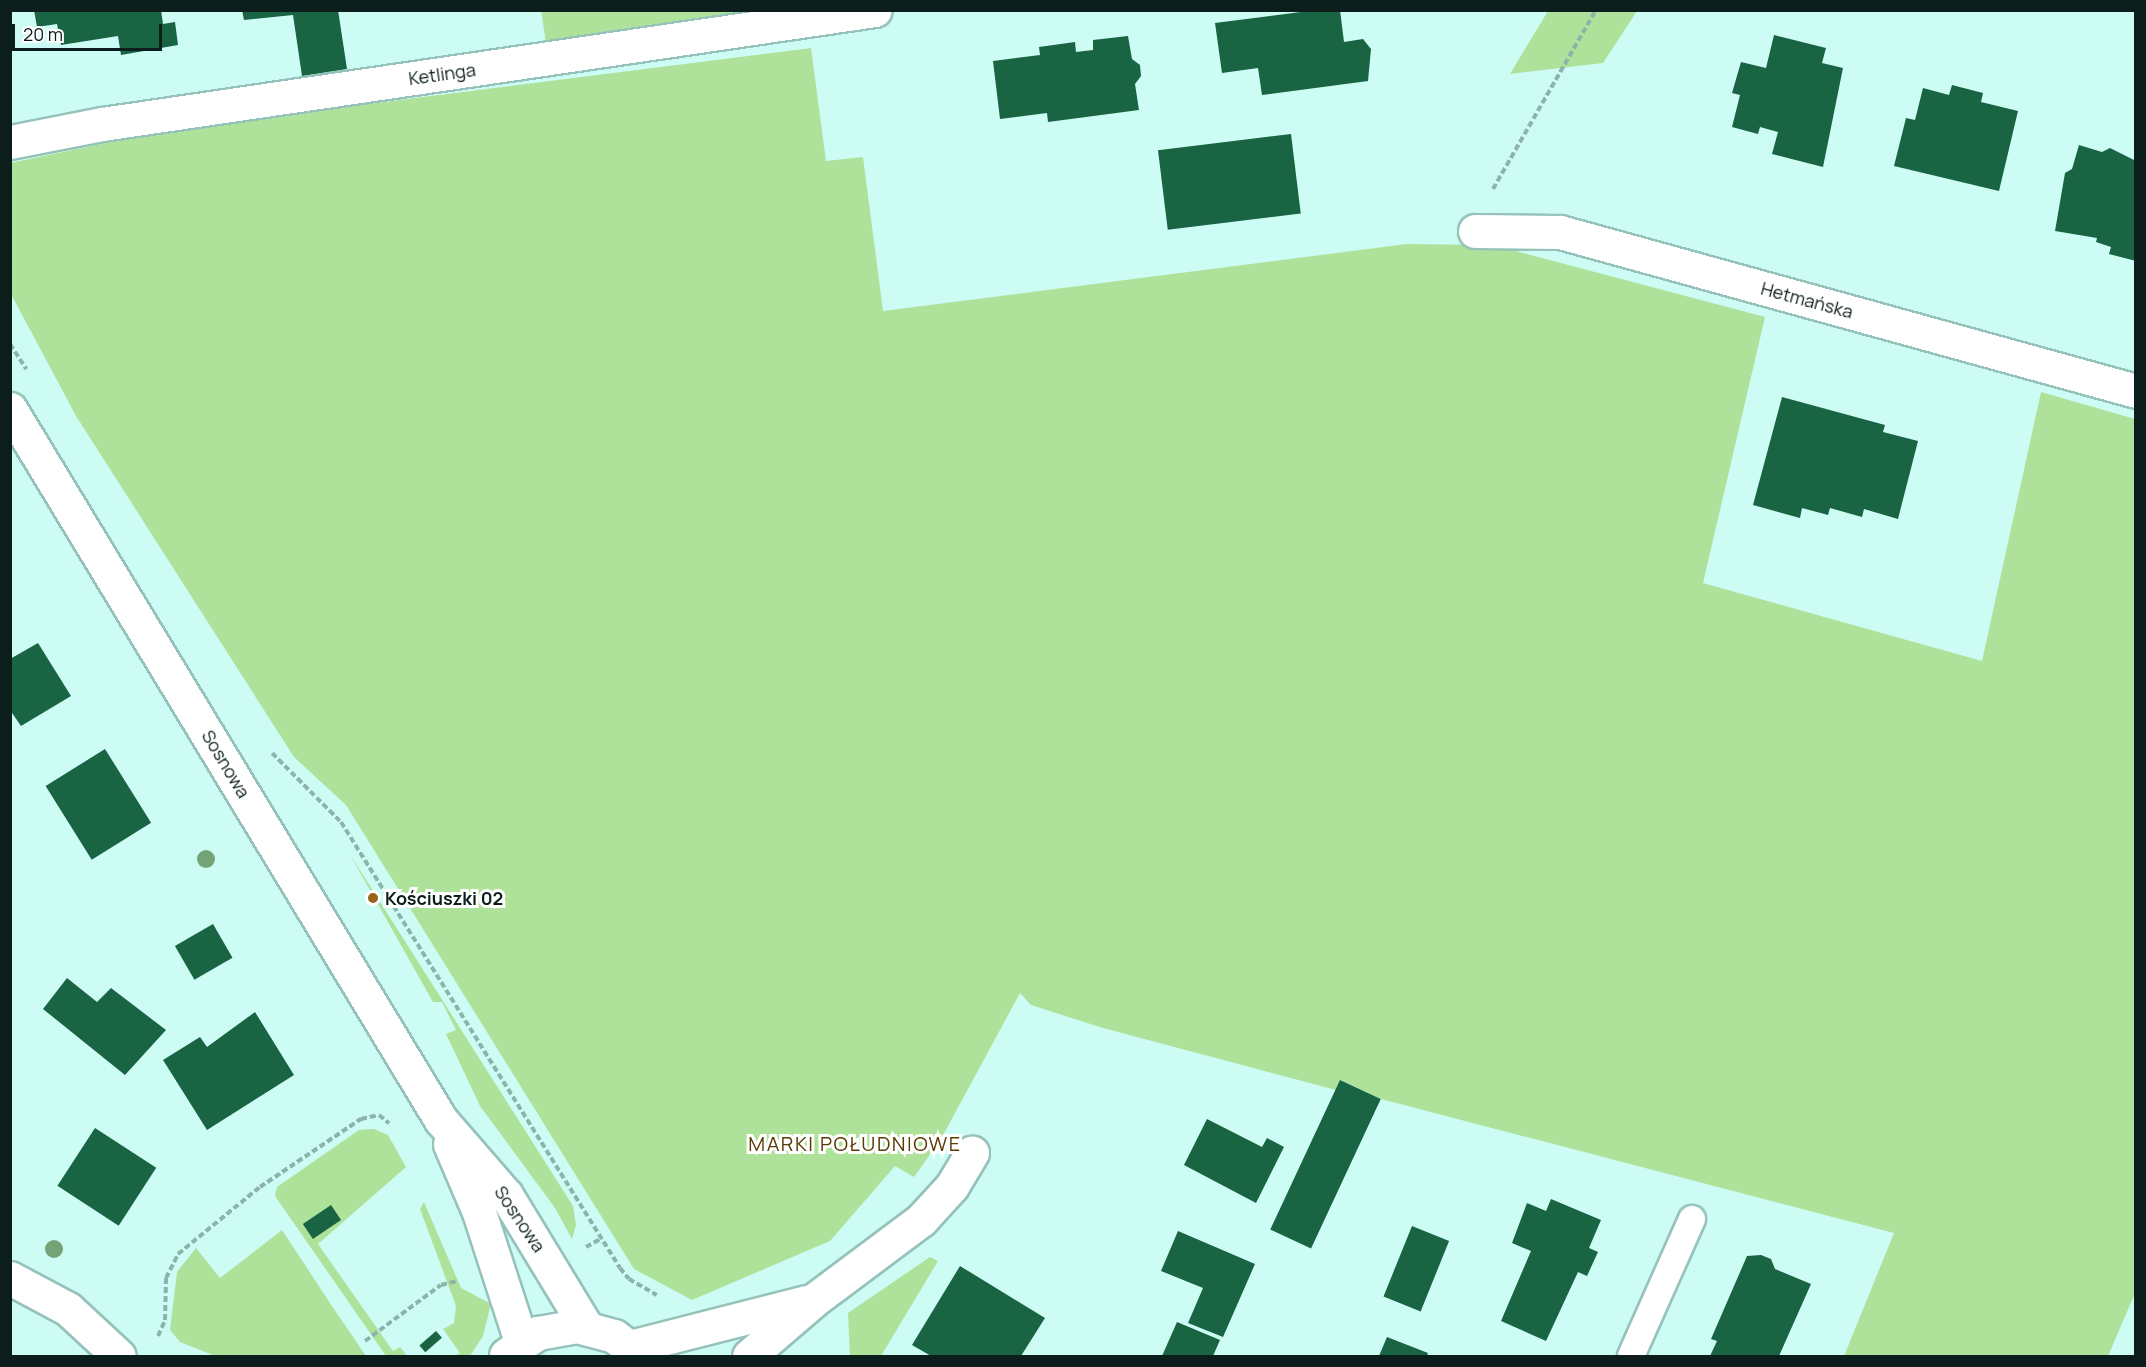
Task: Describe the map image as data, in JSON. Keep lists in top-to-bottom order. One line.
{"streets":{"street":["Ketlinga","Hetmańska","Sosnowa"]},"districts":["MARKI POŁUDNIOWE"],"places":["Kościuszki 02"],"scale_bar":"20 m"}
